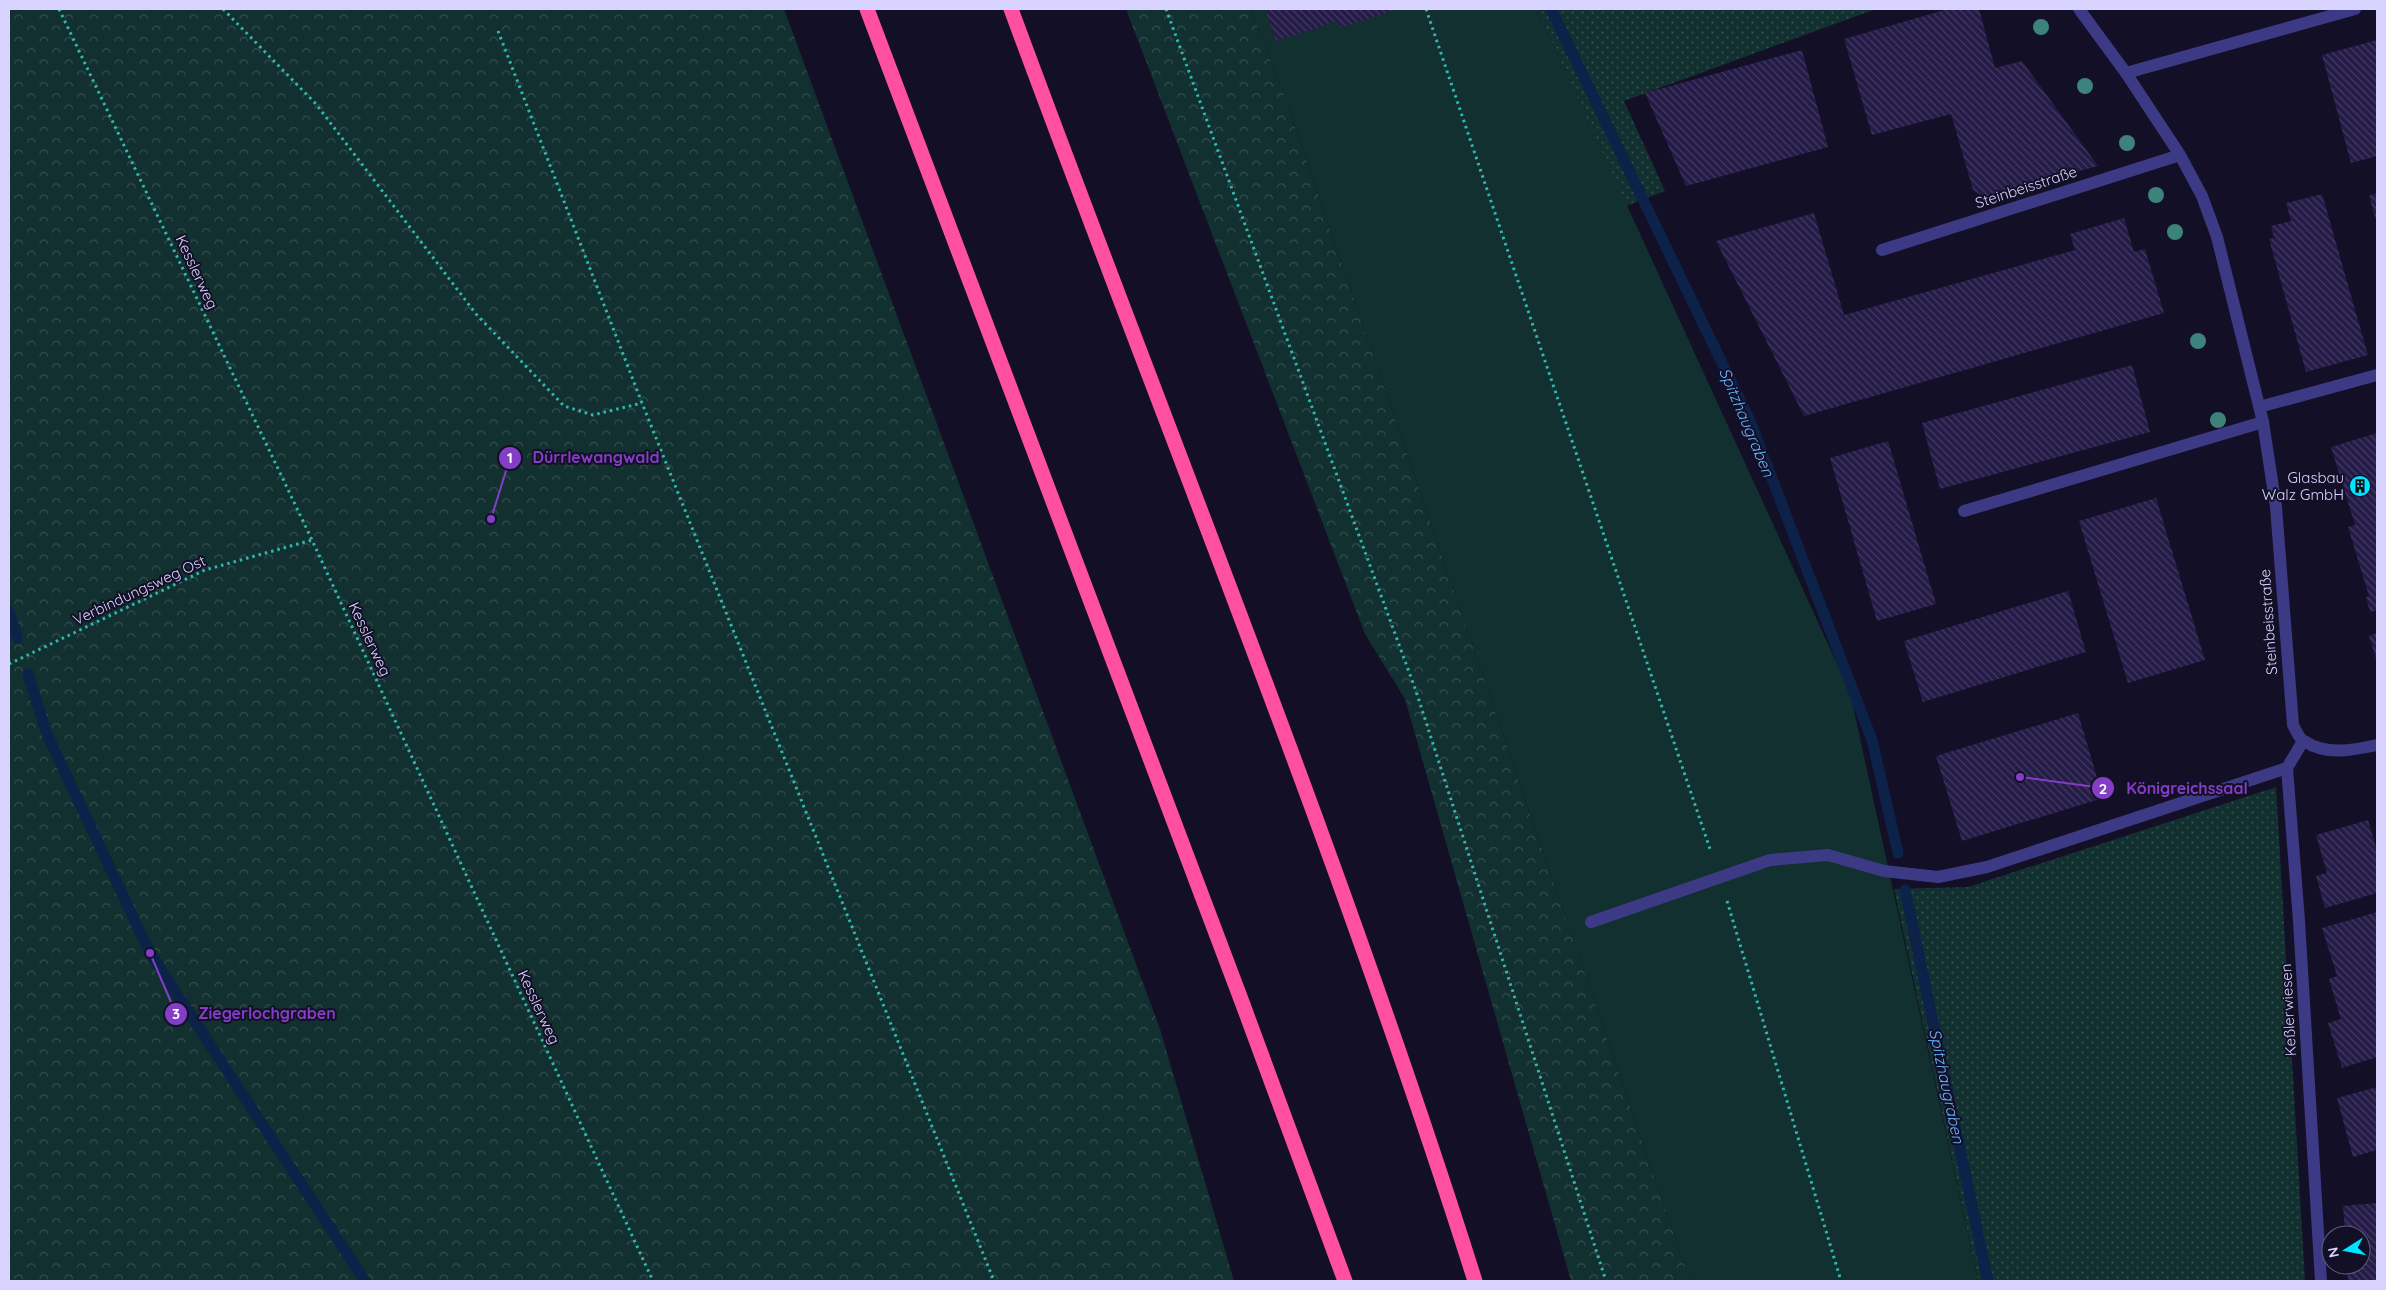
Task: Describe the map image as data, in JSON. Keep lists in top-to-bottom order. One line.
{"streets":{"street":["Steinbeisstraße","Keßlerwiesen"],"path":["Kesslerweg","Verbindungsweg Ost"]},"crossings":[["Kesslerweg","Verbindungsweg Ost"]],"water":["Spitzhaugraben"],"places":{"building":["Glasbau Walz GmbH"],"other":["Dürrlewangwald","Königreichssaal","Ziegerlochgraben"]},"north":"left"}
